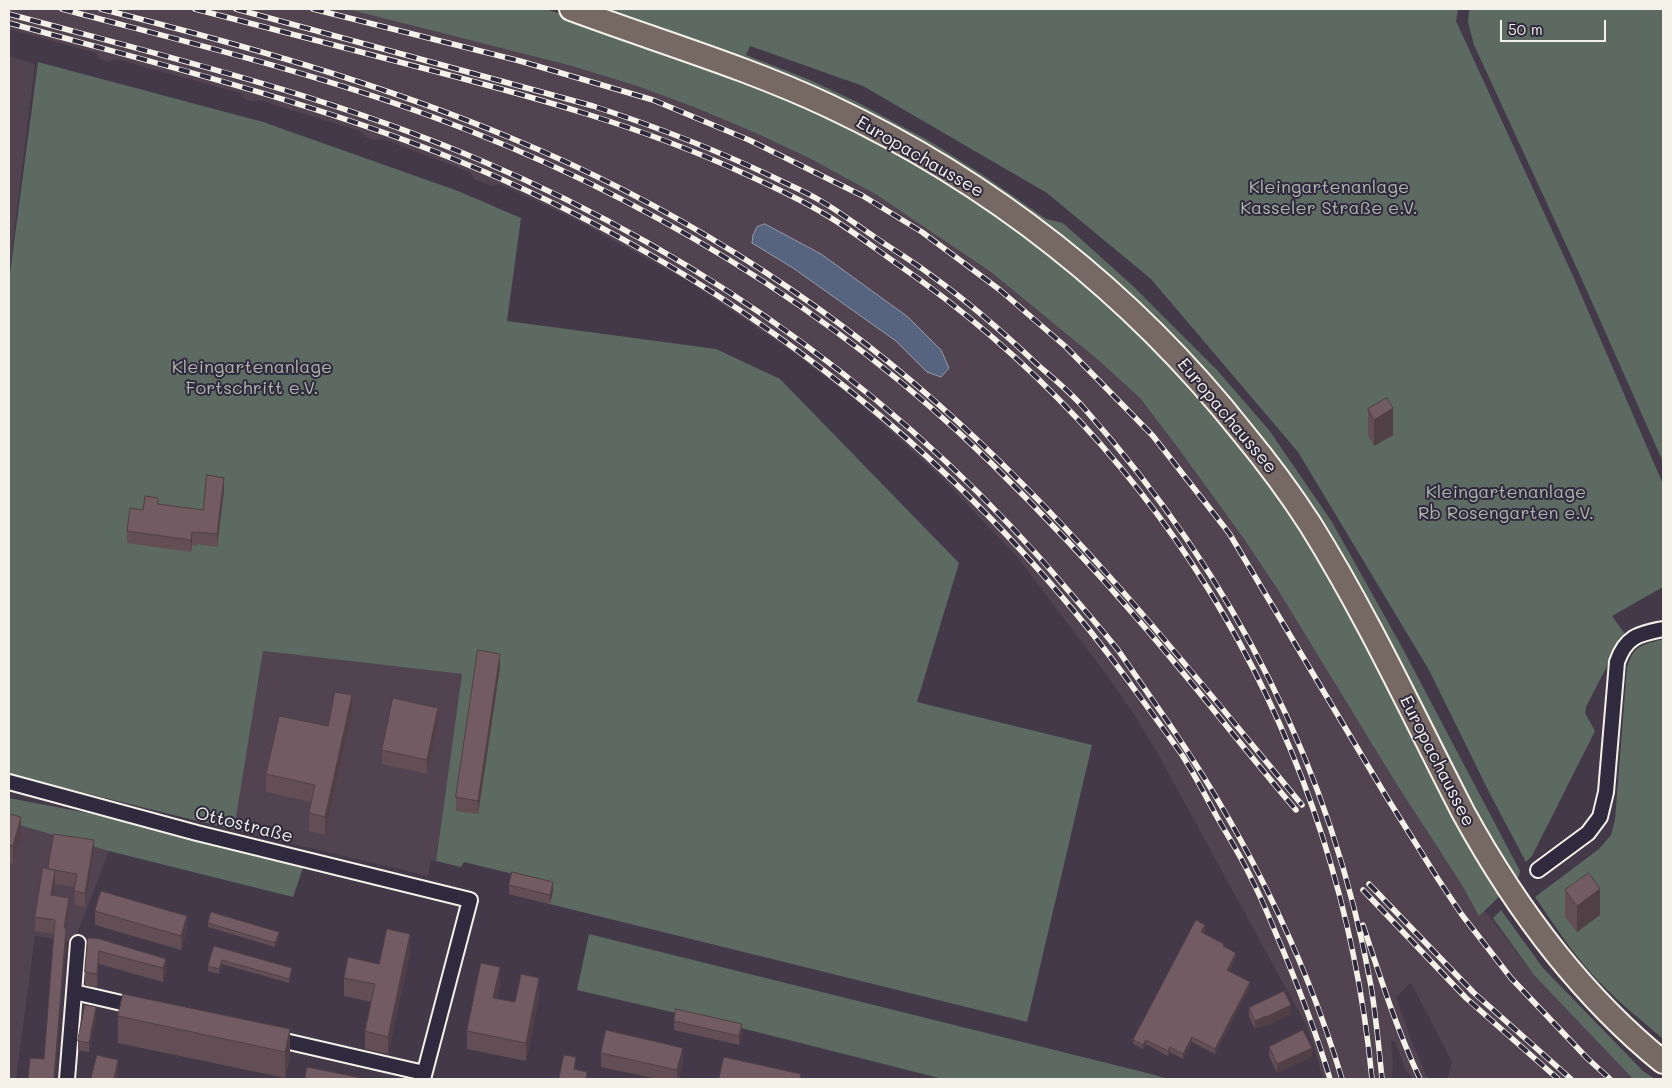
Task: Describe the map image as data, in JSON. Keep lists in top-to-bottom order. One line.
{"streets":{"main road":["Europachaussee"],"street":["Ottostraße"]},"parks":["Kleingartenanlage Kasseler Straße e.V.","Kleingartenanlage Fortschritt e.V.","Kleingartenanlage Rb Rosengarten e.V."],"scale_bar":"50 m"}
